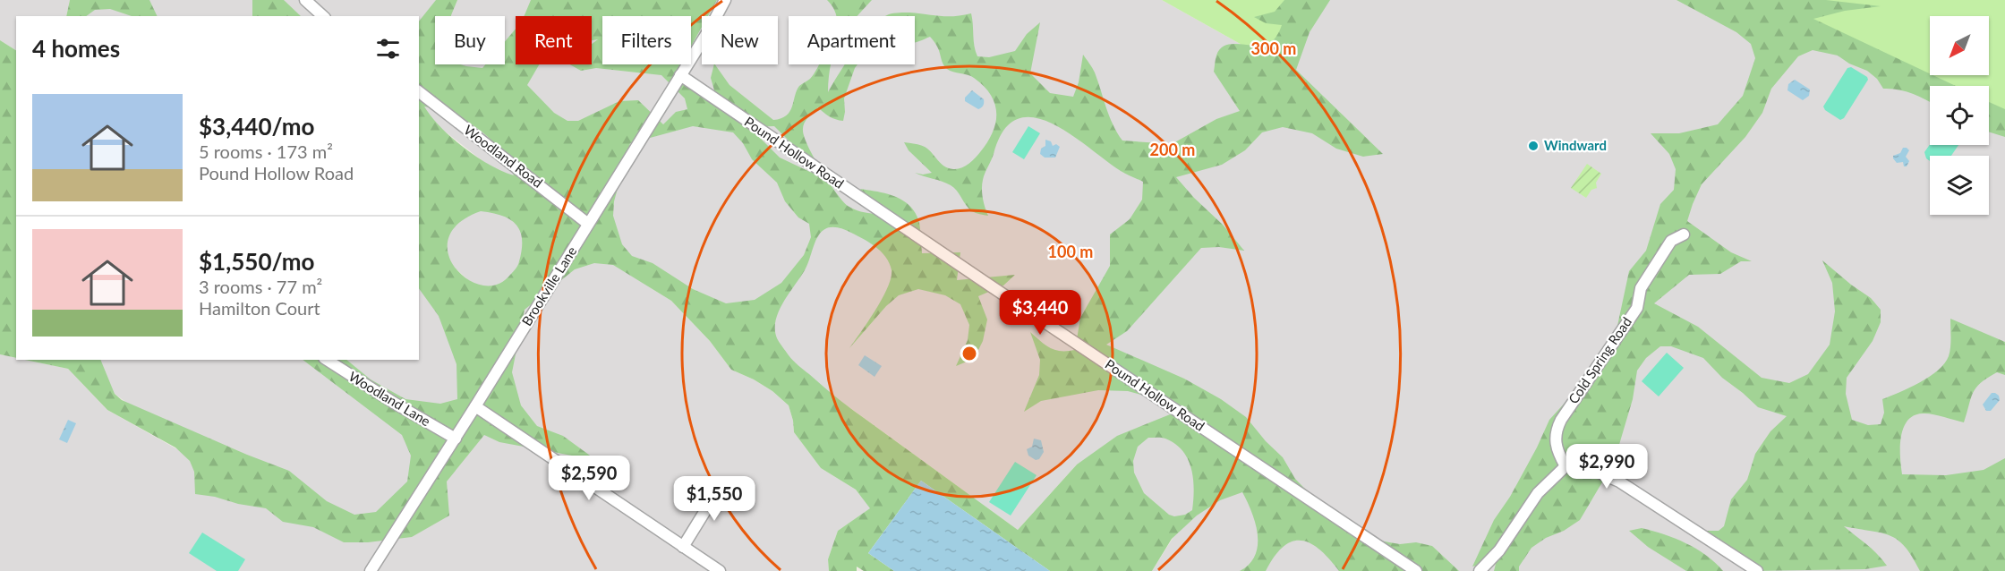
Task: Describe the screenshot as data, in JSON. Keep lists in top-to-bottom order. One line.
{"streets":{"street":["Pound Hollow Road","Woodland Road","Brookville Lane","Cold Spring Road","Woodland Lane"]},"crossings":[["Pound Hollow Road","Brookville Lane"],["Woodland Road","Brookville Lane"],["Brookville Lane","Woodland Lane"]],"places":["Windward"],"north":"bottom left","page":{"chip":["Buy","Rent","Filters","New","Apartment"],"heading":"4 homes","list":[{"name":"$3,440/mo","note":"5 rooms · 173 m² · Pound Hollow Road"},{"name":"$1,550/mo","note":"3 rooms · 77 m² · Hamilton Court"}],"price":["$3,440","$2,990","$2,590","$1,550"]},"rings":["300 m","200 m","100 m"]}
